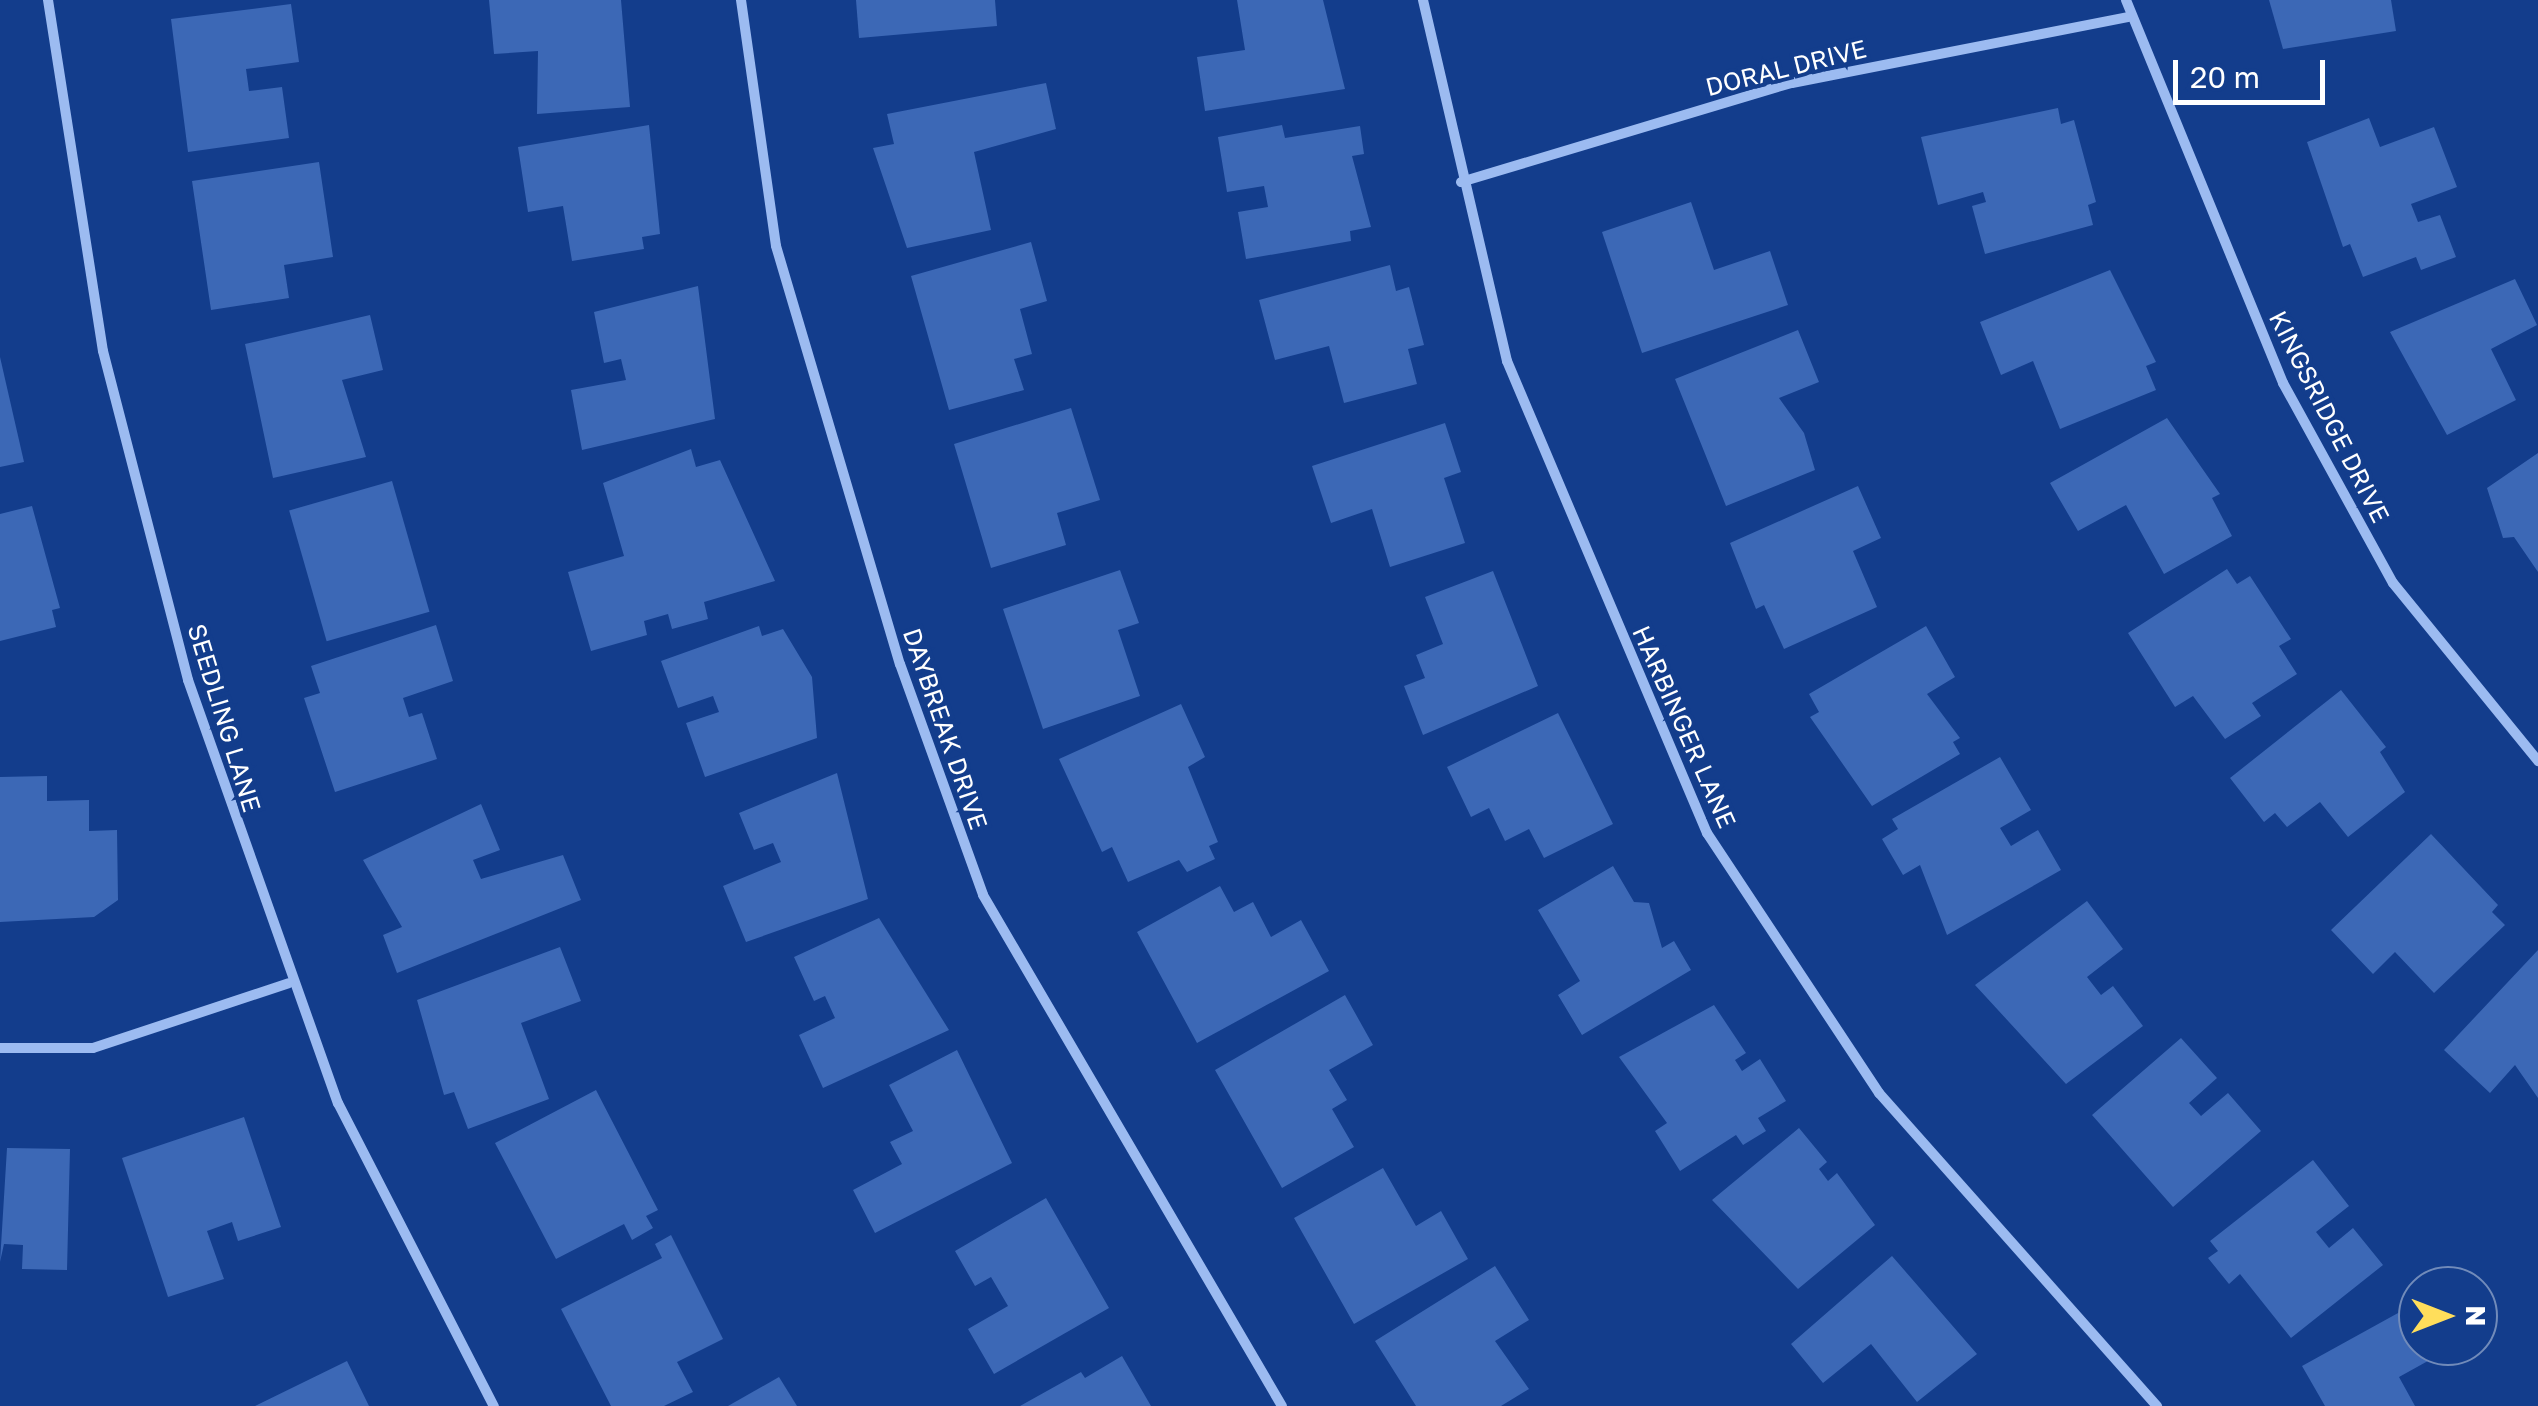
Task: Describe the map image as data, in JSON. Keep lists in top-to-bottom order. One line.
{"streets":{"street":["DORAL DRIVE","KINGSRIDGE DRIVE","SEEDLING LANE","HARBINGER LANE","DAYBREAK DRIVE"]},"crossings":[["DORAL DRIVE","KINGSRIDGE DRIVE"],["DORAL DRIVE","HARBINGER LANE"]],"scale_bar":"20 m","north":"right"}
